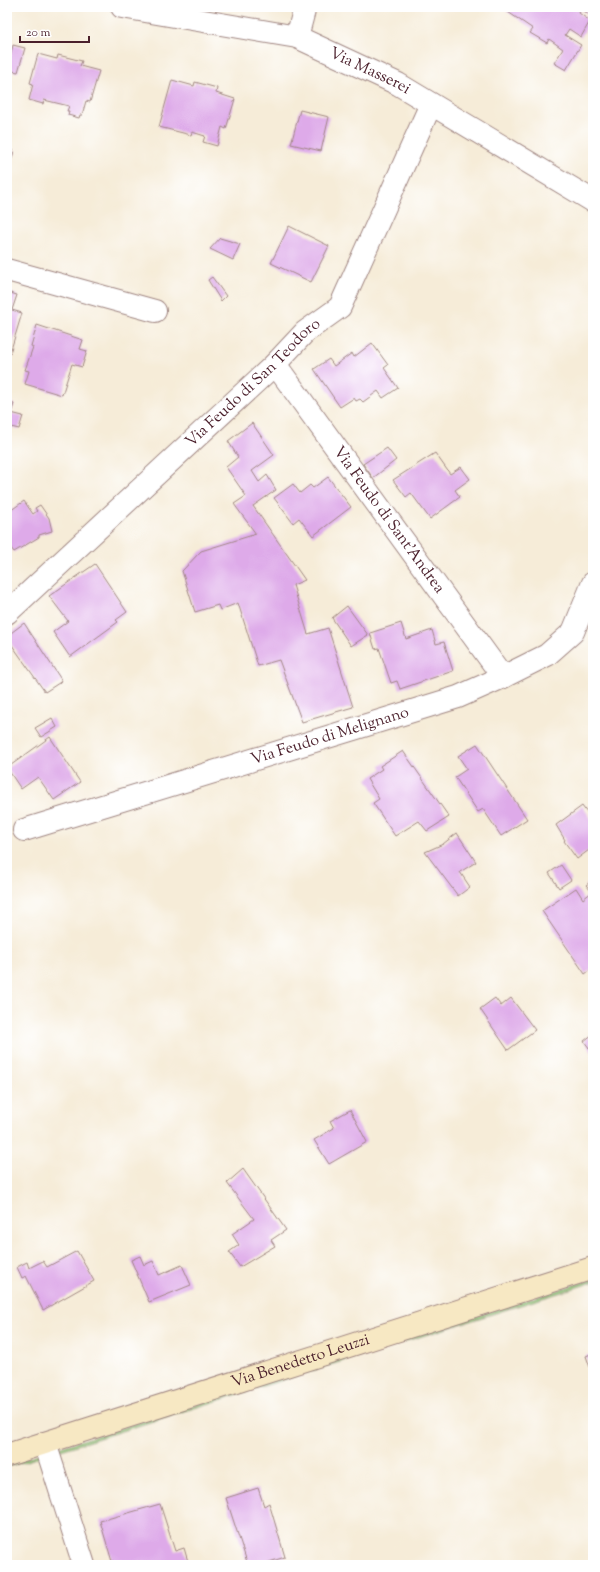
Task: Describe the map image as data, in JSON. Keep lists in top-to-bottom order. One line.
{"streets":{"street":["Via Masserei","Via Feudo di San Teodoro","Via Feudo di Sant'Andrea","Via Feudo di Melignano","Via Benedetto Leuzzi"]},"crossings":[["Via Masserei","Via Feudo di San Teodoro"],["Via Feudo di San Teodoro","Via Feudo di Sant'Andrea"],["Via Feudo di Sant'Andrea","Via Feudo di Melignano"]],"scale_bar":"20 m"}
